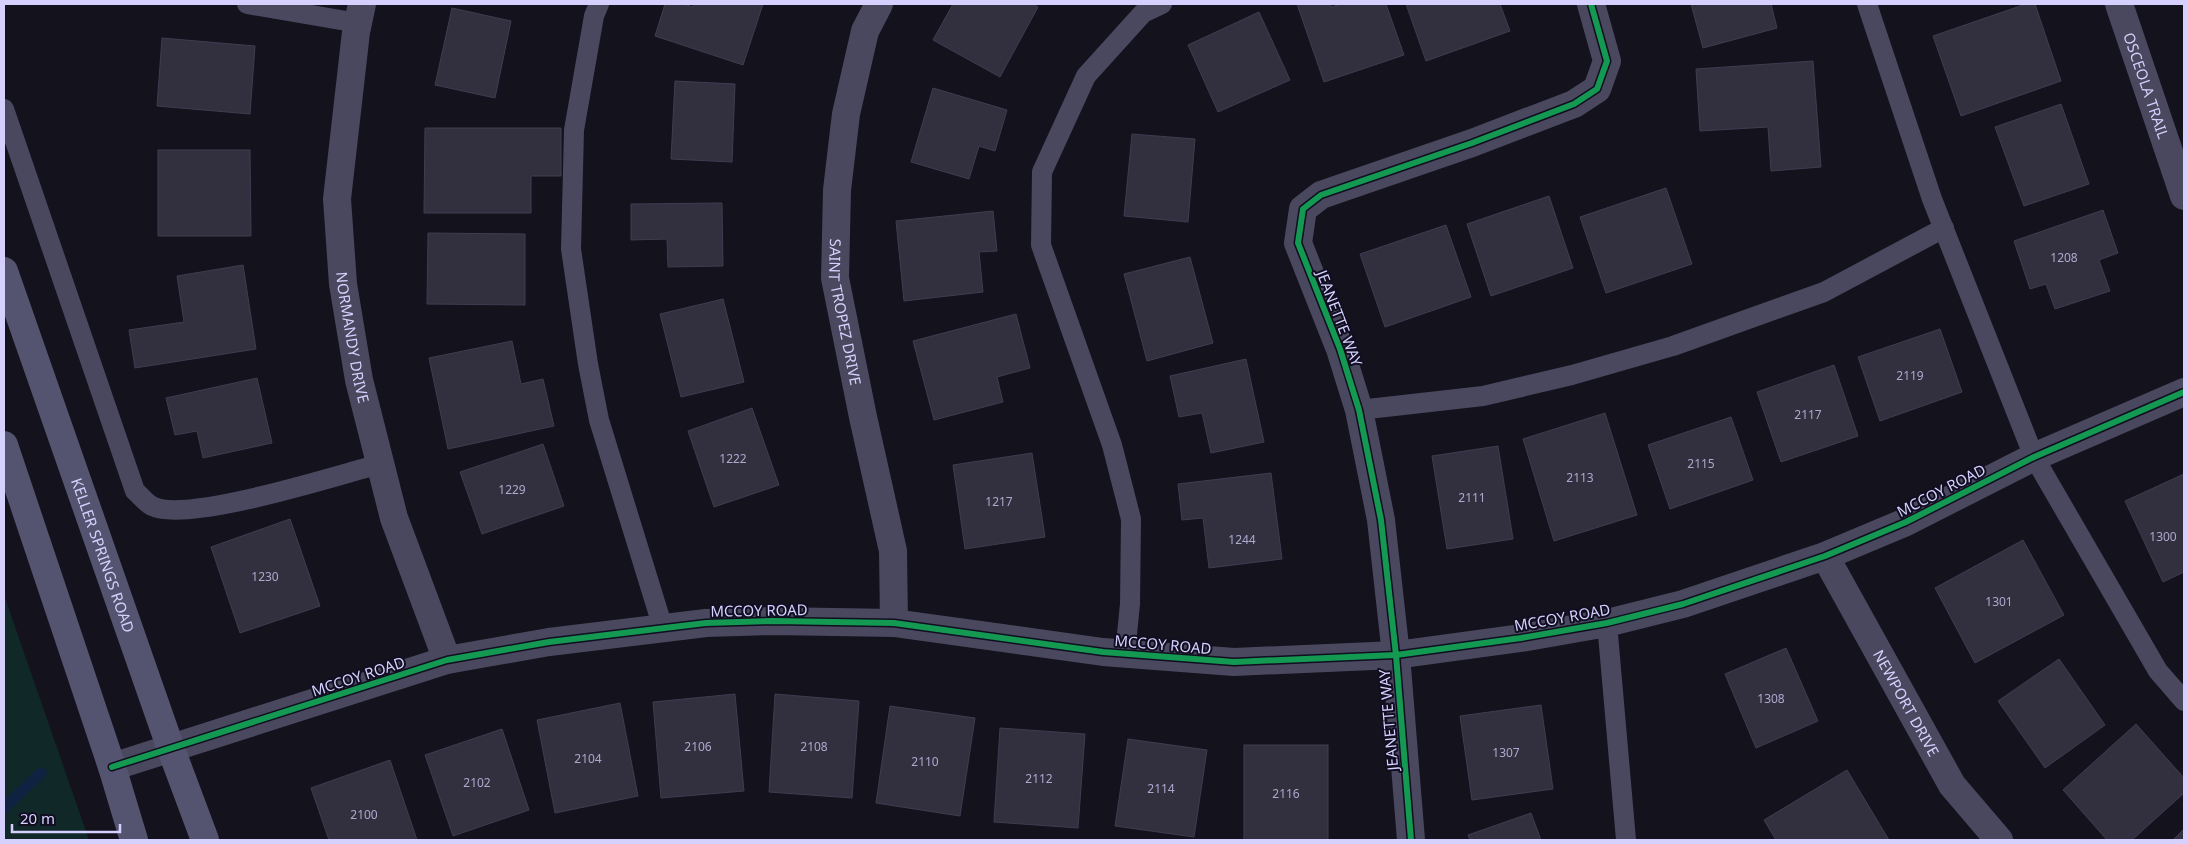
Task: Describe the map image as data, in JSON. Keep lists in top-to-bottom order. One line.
{"streets":{"main road":["KELLER SPRINGS ROAD"],"street":["OSCEOLA TRAIL","SAINT TROPEZ DRIVE","JEANETTE WAY","NORMANDY DRIVE","MCCOY ROAD","NEWPORT DRIVE"]},"crossings":[["SAINT TROPEZ DRIVE","MCCOY ROAD"],["JEANETTE WAY","MCCOY ROAD"],["NORMANDY DRIVE","MCCOY ROAD"],["MCCOY ROAD","KELLER SPRINGS ROAD"],["MCCOY ROAD","NEWPORT DRIVE"]],"house_numbers":["1208","2119","2117","1222","2115","2113","1229","2111","1217","1300","1244","1230","1301","1308","2106","2108","1307","2104","2110","2112","2102","2114","2116","2100"],"scale_bar":"20 m"}
